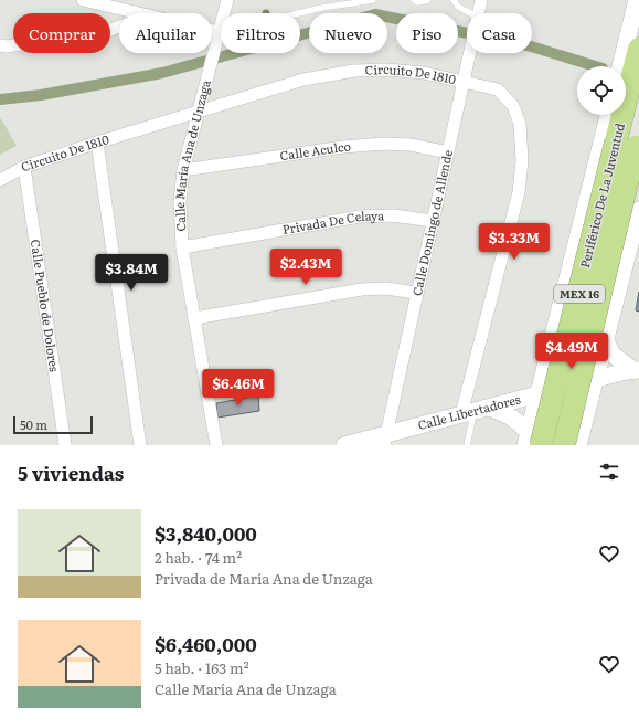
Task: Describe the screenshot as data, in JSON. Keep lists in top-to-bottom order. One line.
{"streets":{"highway":["Periférico De La Juventud","MEX 16"],"main road":["Calle Libertadores"],"street":["Circuito De 1810","Calle Aculco","Calle María Ana de Unzaga","Privada De Celaya","Calle Domingo de Allende","Calle Pueblo de Dolores"]},"crossings":[["Circuito De 1810","Calle María Ana de Unzaga"],["Circuito De 1810","Calle Domingo de Allende"],["Circuito De 1810","Calle Pueblo de Dolores"],["Circuito De 1810","Calle Libertadores"],["Calle Aculco","Calle María Ana de Unzaga"],["Calle Aculco","Calle Domingo de Allende"],["Calle María Ana de Unzaga","Privada De Celaya"],["Privada De Celaya","Calle Domingo de Allende"],["Calle Domingo de Allende","Calle Libertadores"]],"scale_bar":"50 m","page":{"chip":["Comprar","Alquilar","Filtros","Nuevo","Piso","Casa"],"price":["$3.33M","$2.43M","$3.84M","$4.49M","$6.46M"],"scale":"50 m","heading":"5 viviendas","list":[{"name":"$3,840,000","note":"2 hab. · 74 m² · Privada de María Ana de Unzaga"},{"name":"$6,460,000","note":"5 hab. · 163 m² · Calle María Ana de Unzaga"}]}}
